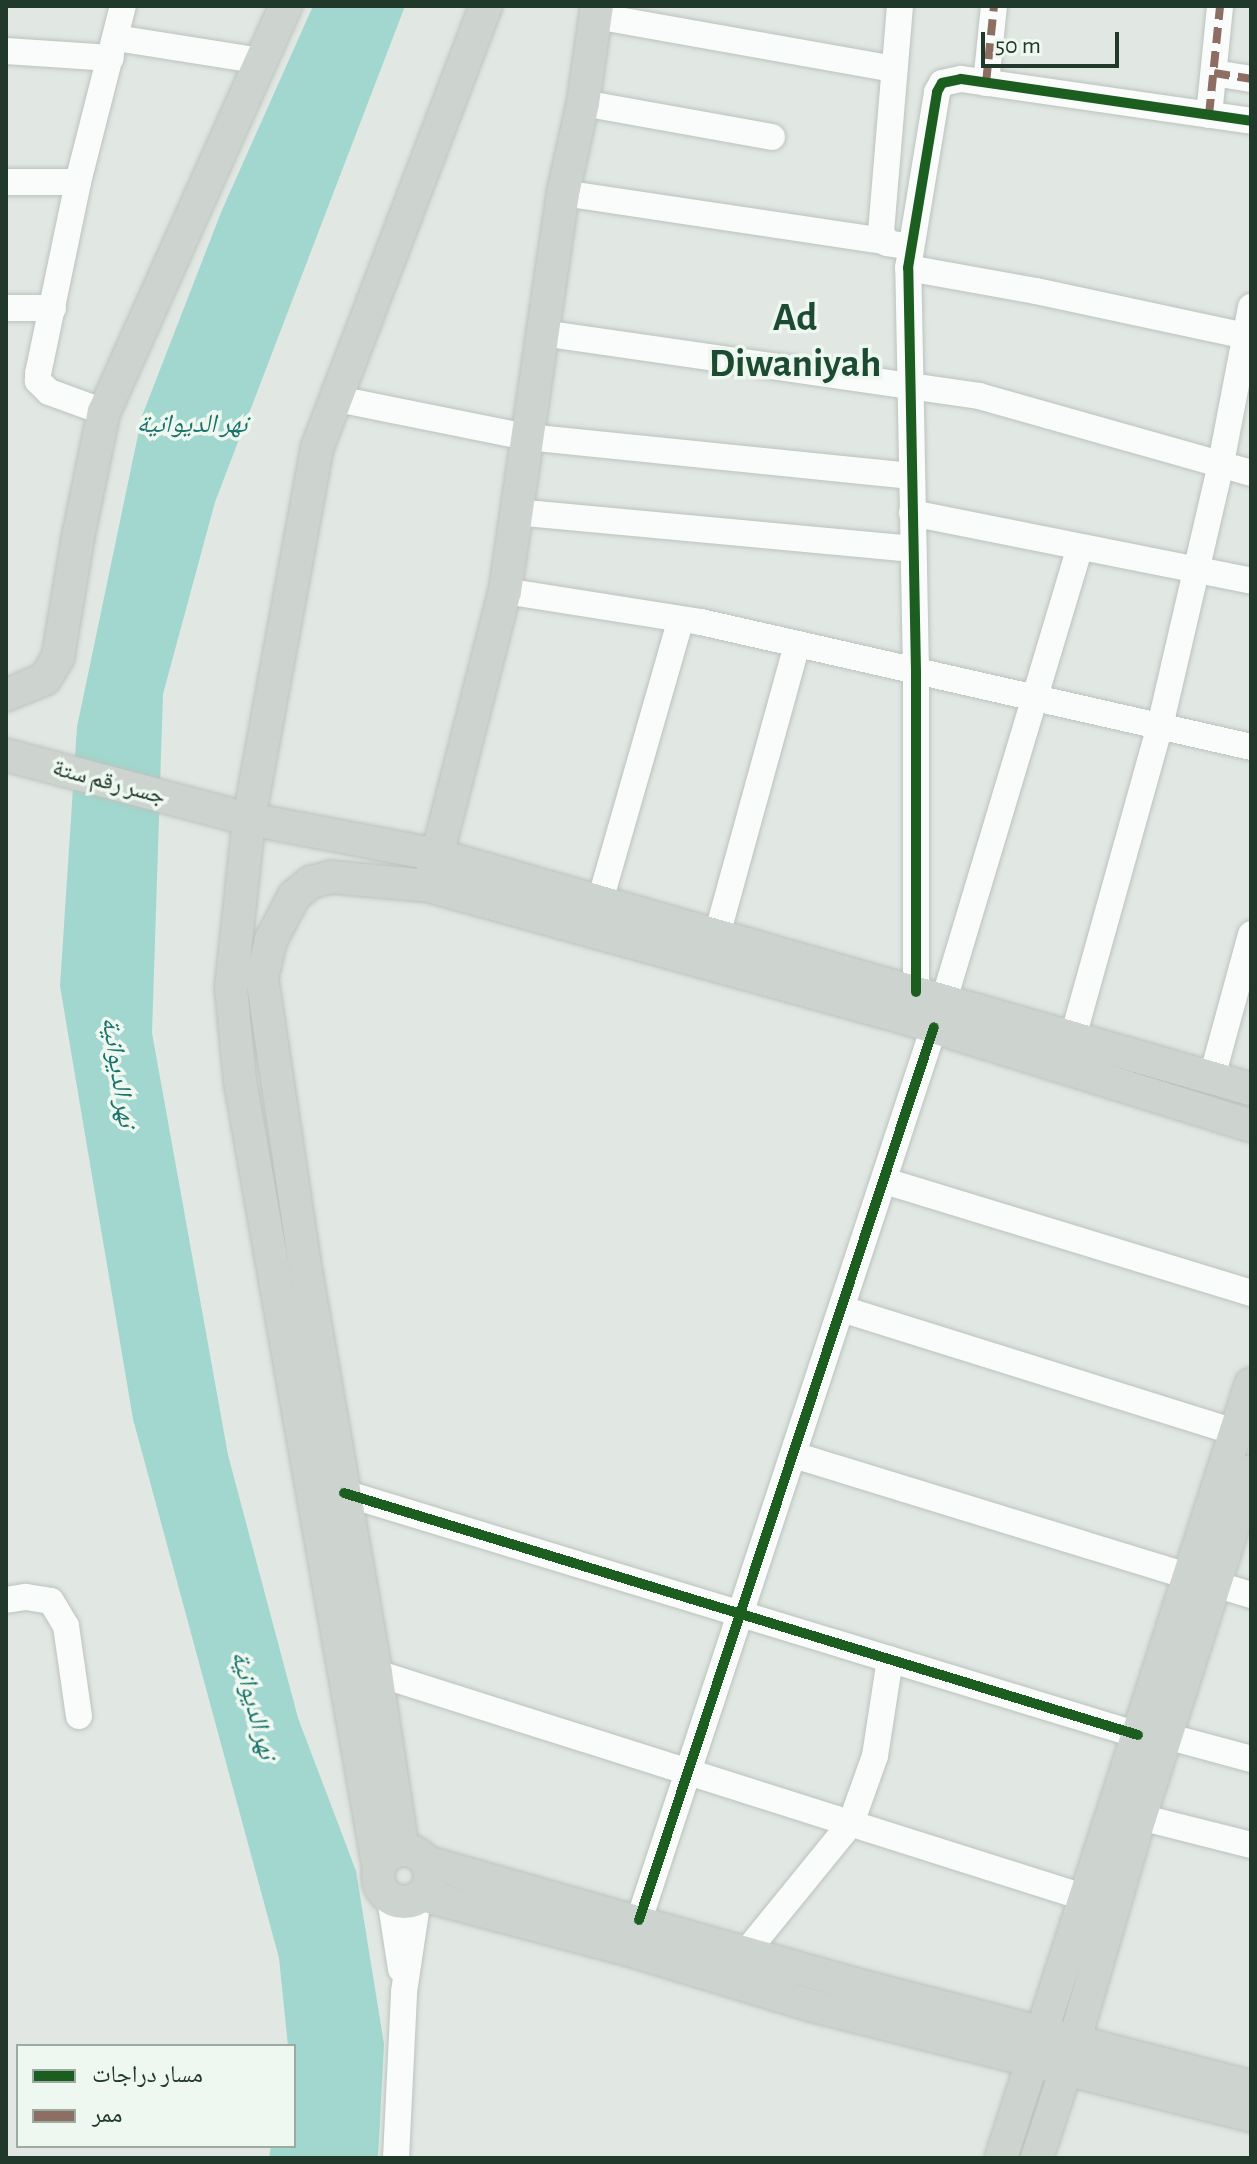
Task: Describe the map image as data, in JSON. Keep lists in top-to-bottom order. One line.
{"streets":{"main road":["جسر رقم ستة"]},"districts":["Ad Diwaniyah"],"water":["نهر الديوانية"],"legend":["مسار دراجات","ممر"],"scale_bar":"50 m"}
